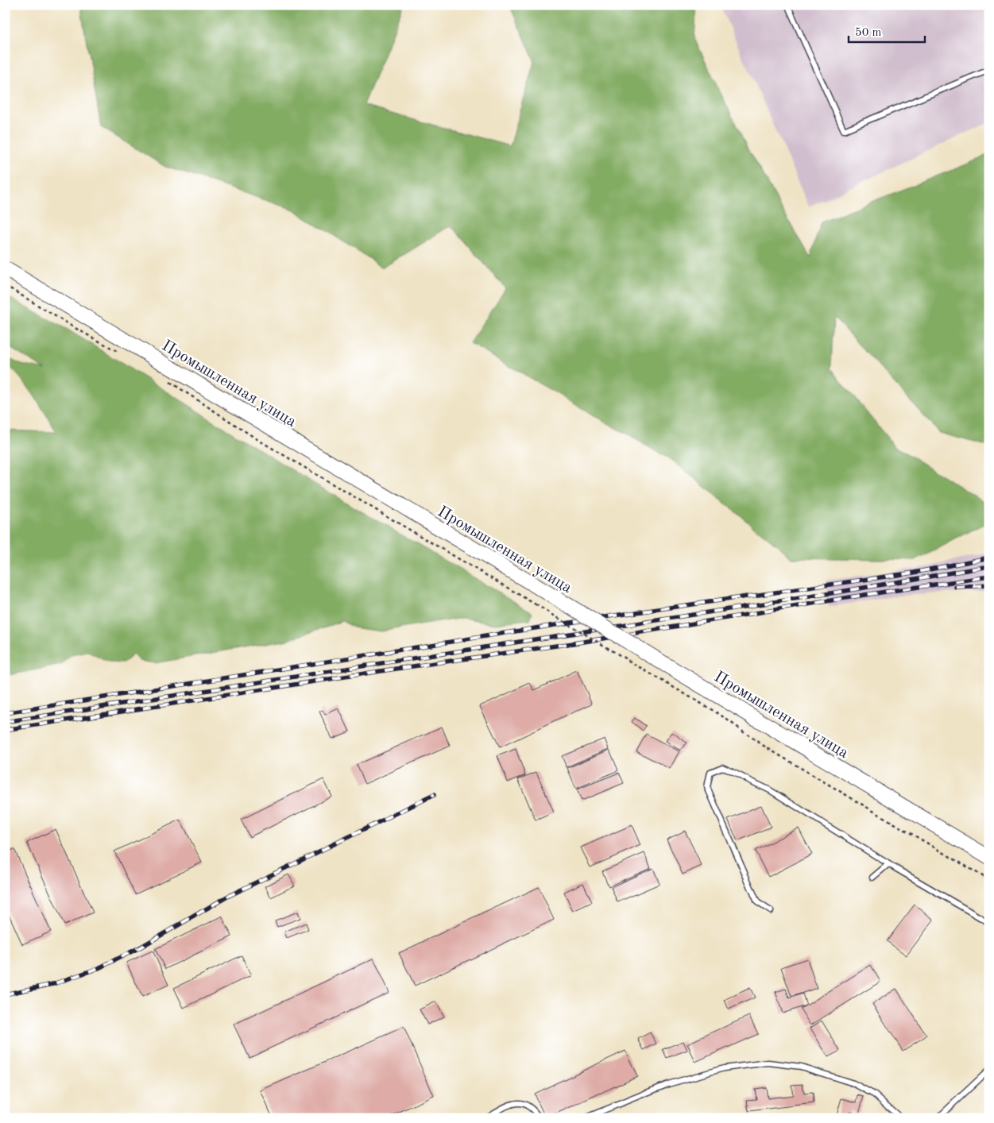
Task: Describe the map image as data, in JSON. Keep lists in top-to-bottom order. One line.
{"streets":{"street":["Промышленная улица"]},"scale_bar":"50 m"}
